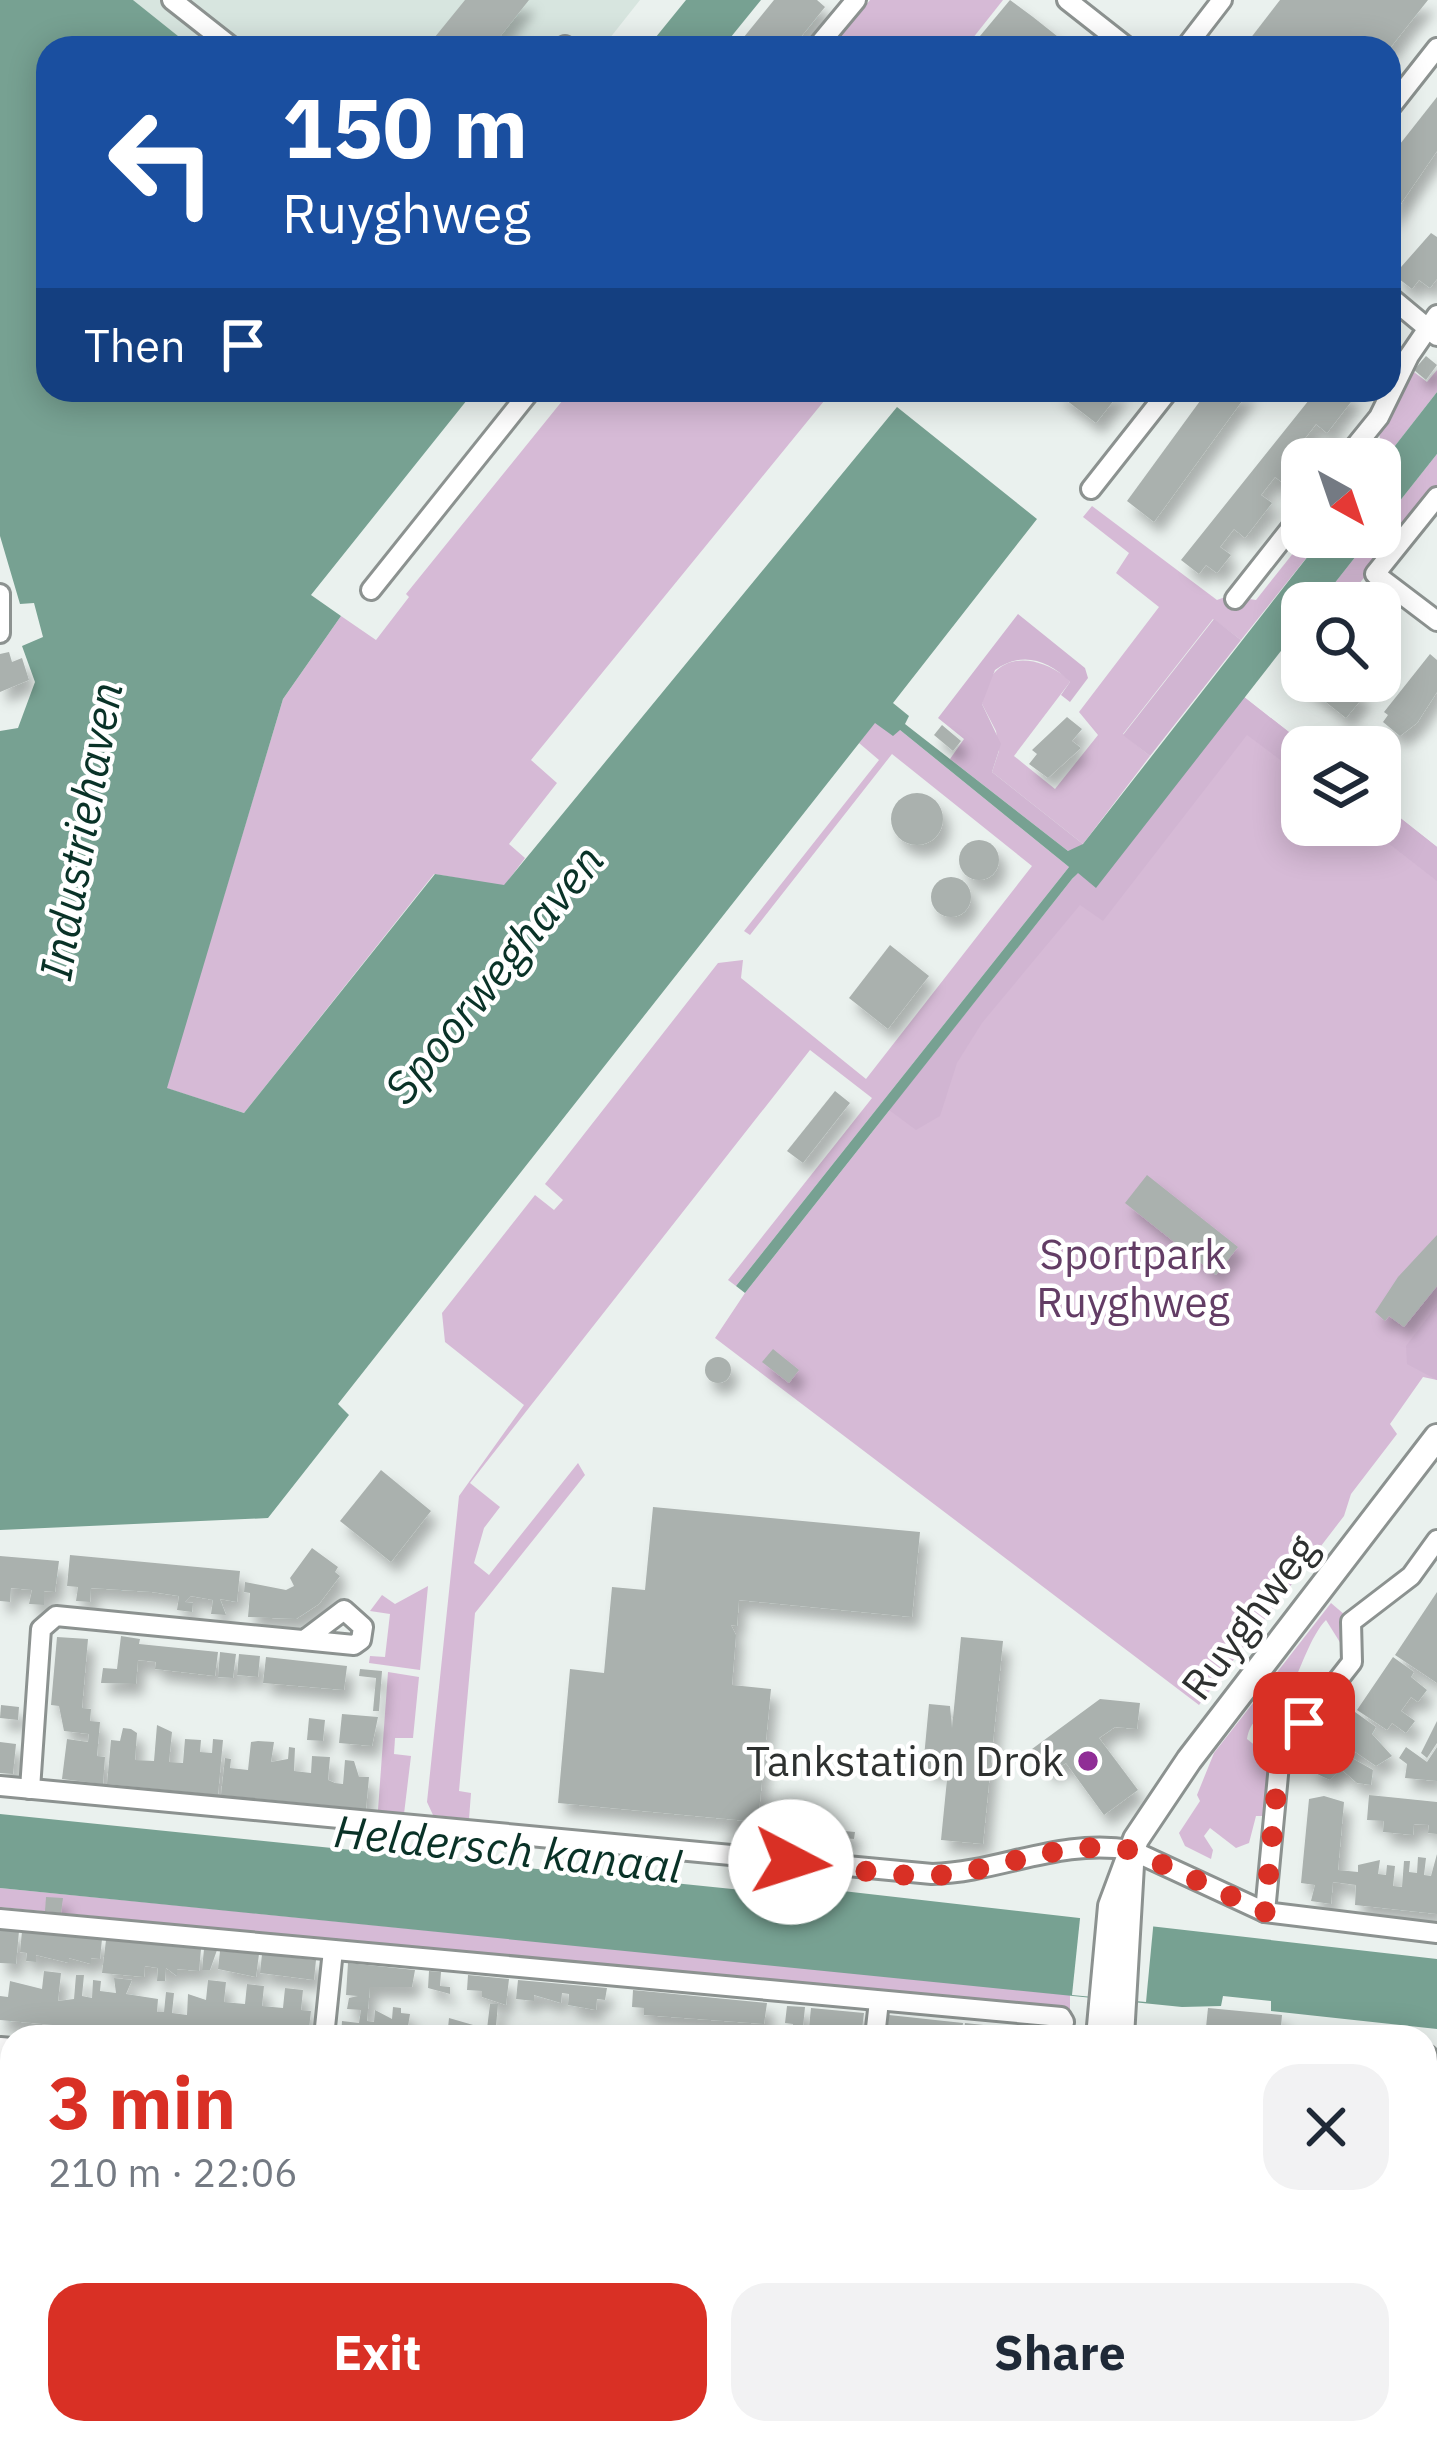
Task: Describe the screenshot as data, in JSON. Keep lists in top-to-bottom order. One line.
{"streets":{"street":["Ruyghweg"]},"water":["Industriehaven","Spoorweghaven","Heldersch kanaal"],"parks":["Sportpark Ruyghweg"],"places":["Tankstation Drok"],"north":"bottom right","page":{"turn":["150 m","Ruyghweg"],"then":"Then","heading":["3 min","210 m · 22:06"],"buttons":["Exit","Share"]}}
